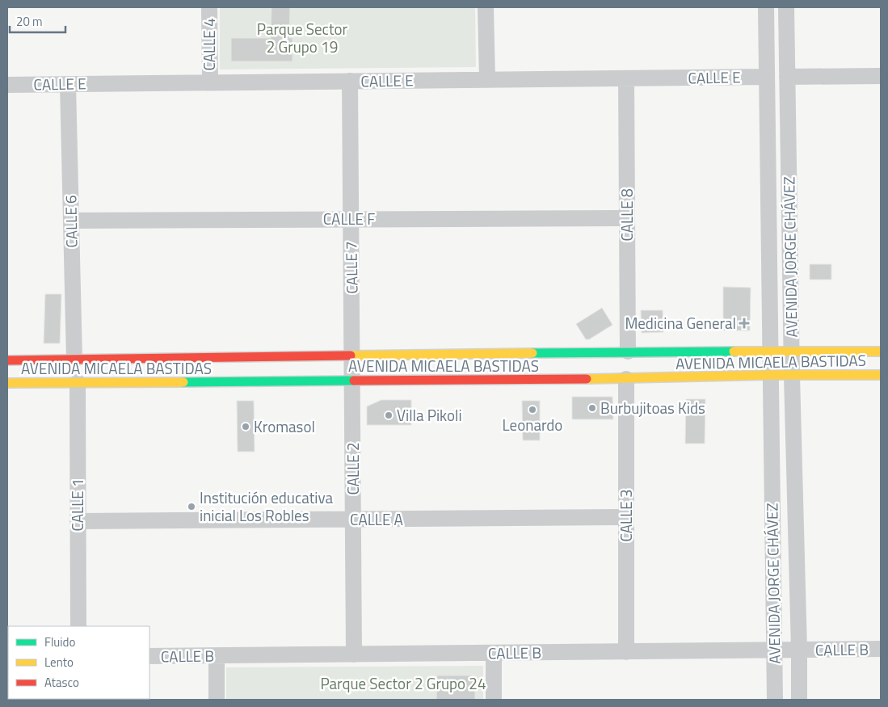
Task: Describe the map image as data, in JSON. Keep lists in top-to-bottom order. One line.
{"streets":{"street":["CALLE 4","CALLE E","CALLE 8","CALLE F","CALLE 6","AVENIDA JORGE CHÁVEZ","CALLE 7","AVENIDA MICAELA BASTIDAS","CALLE 2","CALLE 1","CALLE 3","CALLE A","CALLE B"]},"crossings":[["CALLE 4","CALLE E"],["CALLE E","CALLE 8"],["CALLE E","CALLE 6"],["CALLE E","AVENIDA JORGE CHÁVEZ"],["CALLE E","CALLE 7"],["CALLE 8","CALLE F"],["CALLE 8","AVENIDA MICAELA BASTIDAS"],["CALLE F","CALLE 6"],["CALLE F","CALLE 7"],["CALLE 6","AVENIDA MICAELA BASTIDAS"],["AVENIDA JORGE CHÁVEZ","AVENIDA MICAELA BASTIDAS"],["AVENIDA JORGE CHÁVEZ","CALLE B"],["CALLE 7","AVENIDA MICAELA BASTIDAS"],["CALLE 7","CALLE 2"],["AVENIDA MICAELA BASTIDAS","CALLE 2"],["AVENIDA MICAELA BASTIDAS","CALLE 1"],["AVENIDA MICAELA BASTIDAS","CALLE 3"],["CALLE 2","CALLE A"],["CALLE 2","CALLE B"],["CALLE 1","CALLE A"],["CALLE 3","CALLE A"],["CALLE 3","CALLE B"]],"parks":["Parque Sector 2 Grupo 19","Parque Sector 2 Grupo 24"],"places":{"health":["Medicina General"],"other":["Burbujitoas Kids","Leonardo","Villa Pikoli","Kromasol","Institución educativa inicial Los Robles"]},"legend":["Fluido","Lento","Atasco"],"scale_bar":"20 m"}
